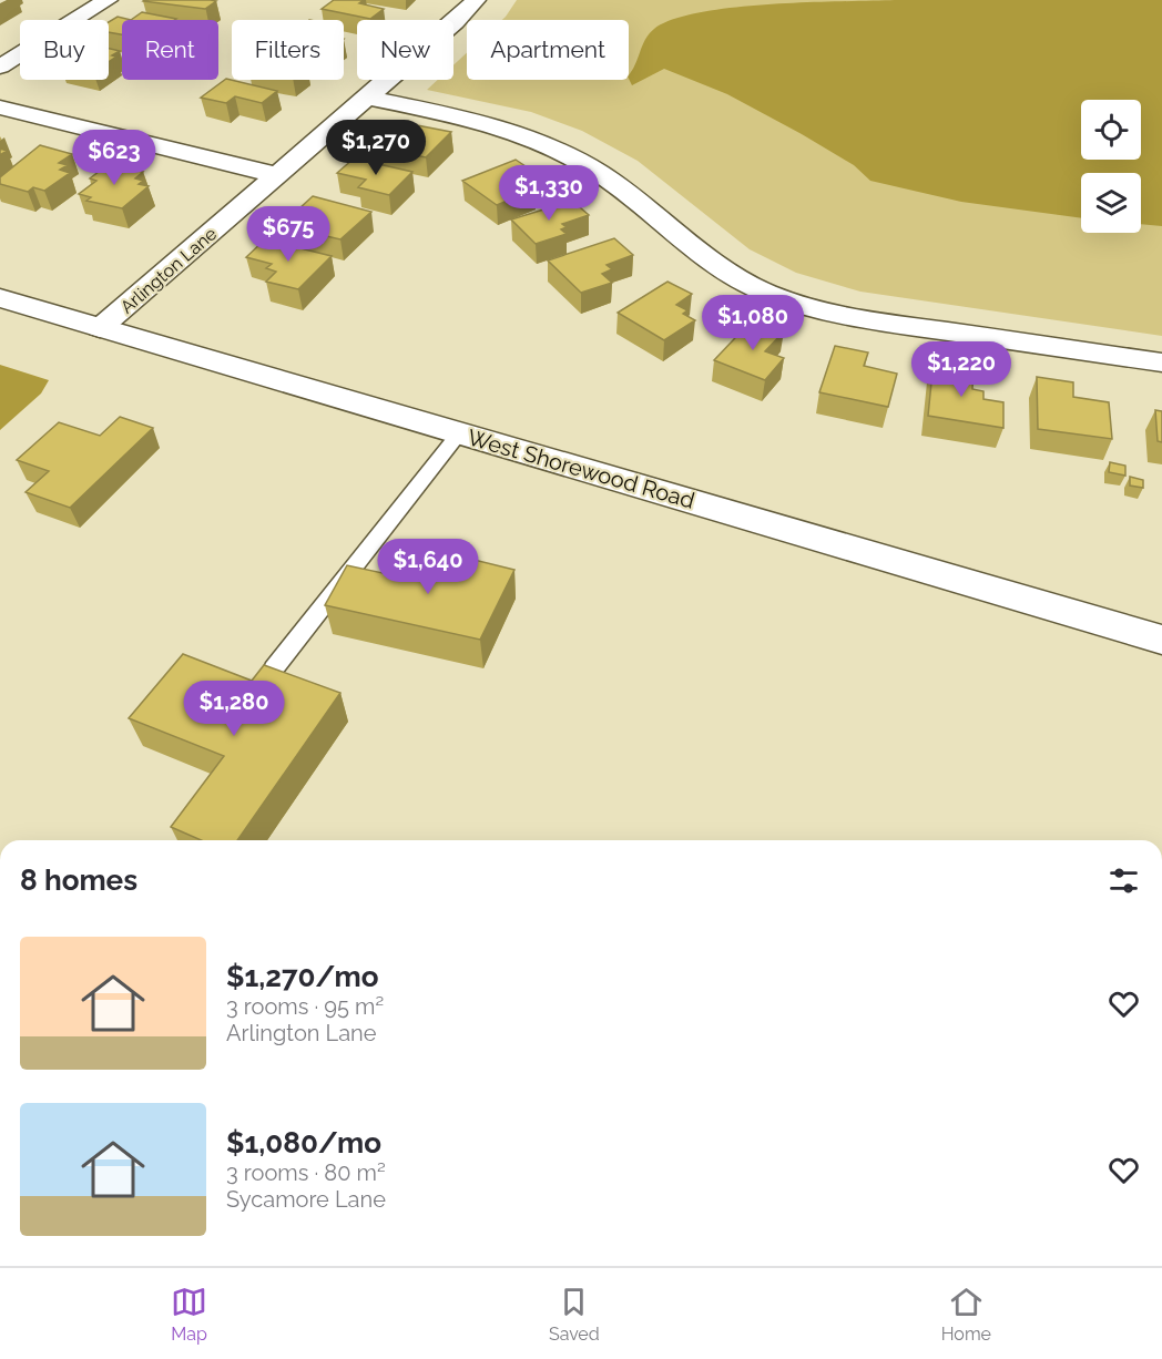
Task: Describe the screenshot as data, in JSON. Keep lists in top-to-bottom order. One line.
{"streets":{"street":["Arlington Lane","West Shorewood Road"]},"crossings":[["Arlington Lane","West Shorewood Road"]],"page":{"chip":["Buy","Rent","Filters","New","Apartment"],"price":["$1,270","$623","$1,330","$675","$1,080","$1,220","$1,640","$1,280"],"heading":"8 homes","list":[{"name":"$1,270/mo","note":"3 rooms · 95 m² · Arlington Lane"},{"name":"$1,080/mo","note":"3 rooms · 80 m² · Sycamore Lane"}],"tabs":["Map","Saved","Home"]}}
